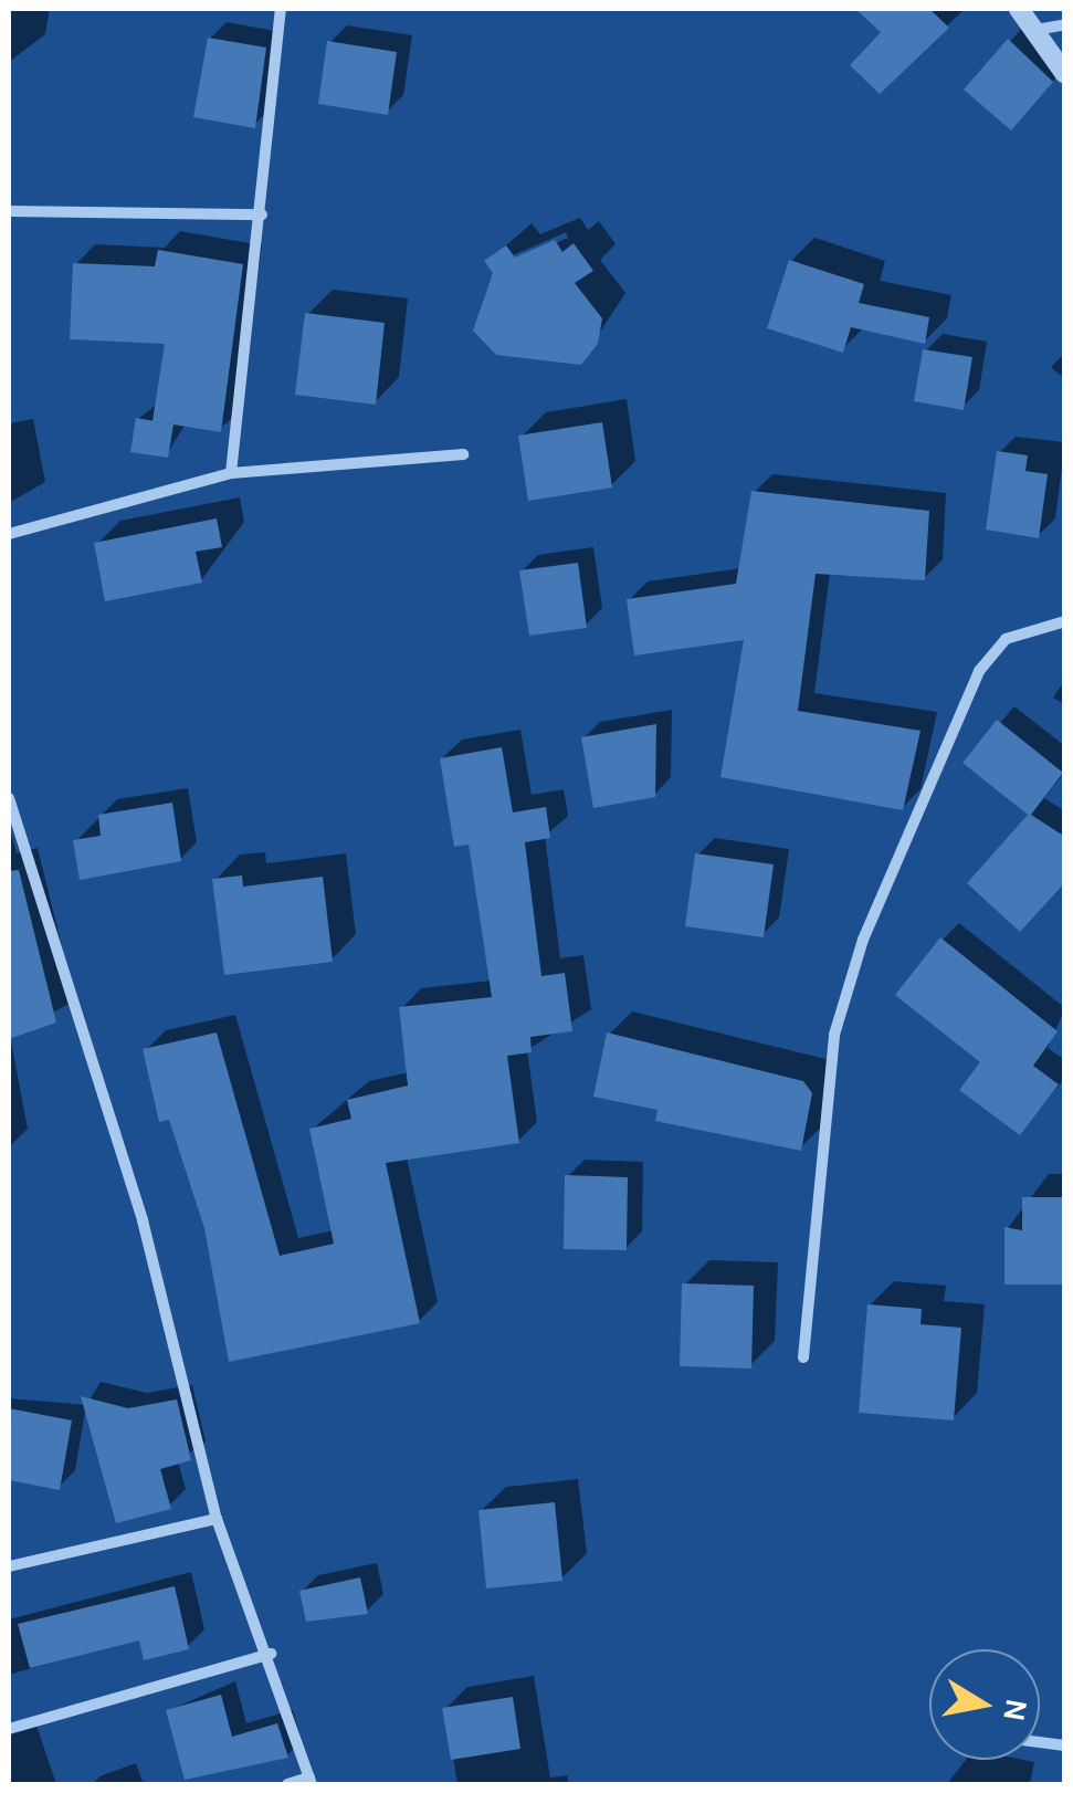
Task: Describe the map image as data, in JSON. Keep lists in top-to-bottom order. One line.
{"north":"right"}
